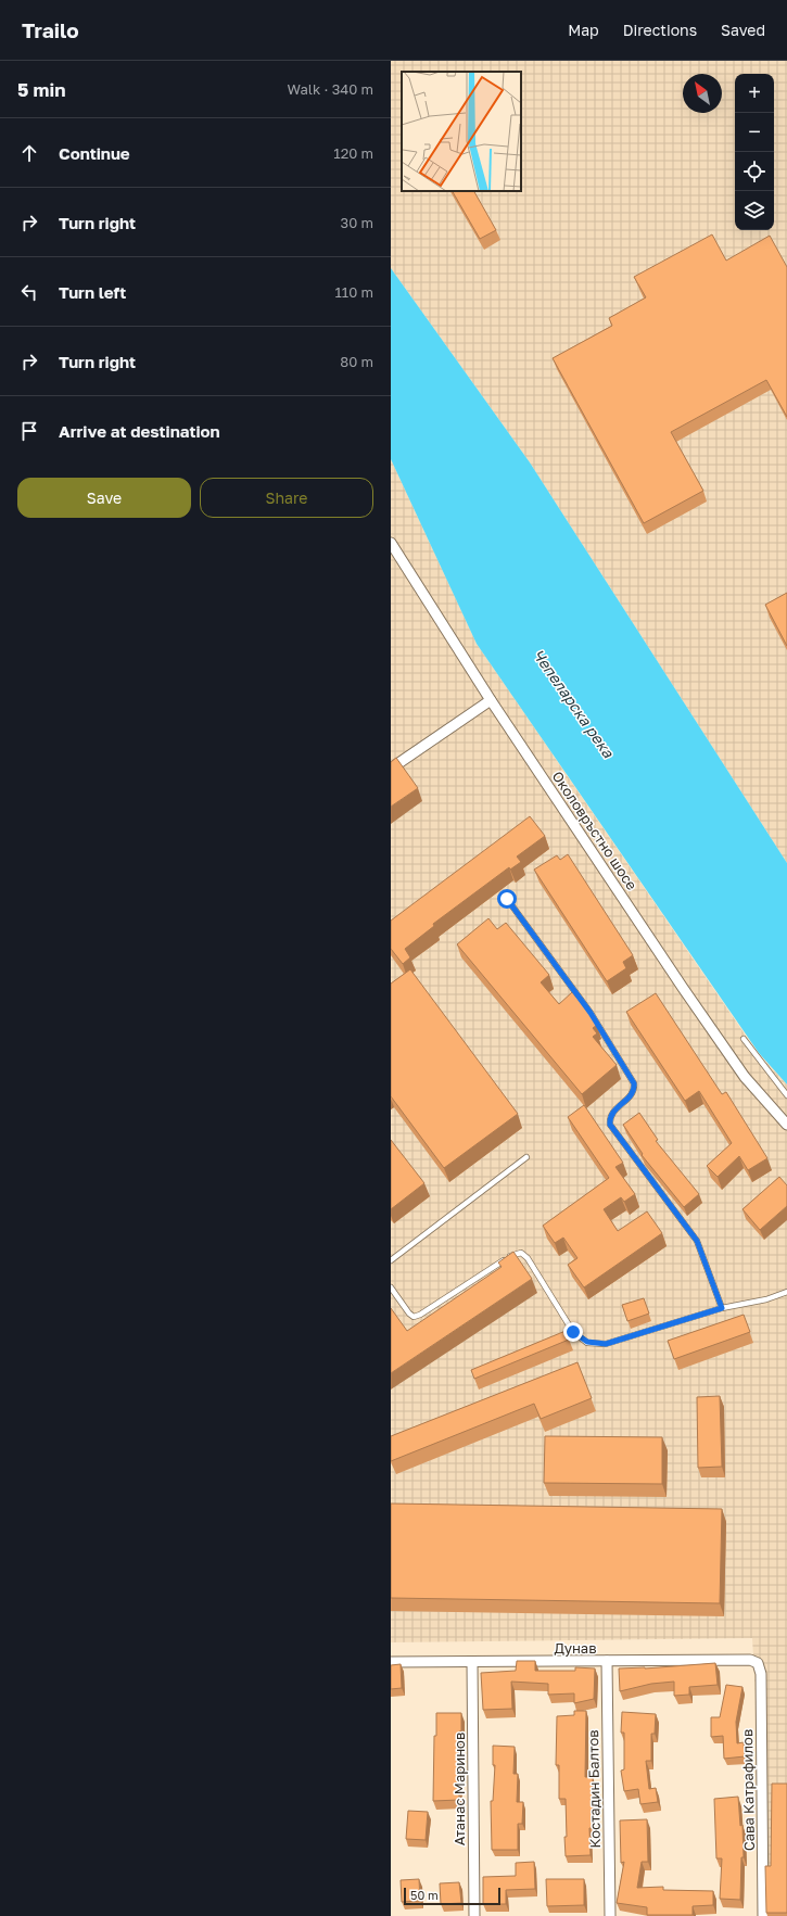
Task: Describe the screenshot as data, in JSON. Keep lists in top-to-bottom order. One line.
{"streets":{"street":["Околовръстно шосе","Дунав","Атанас Маринов","Костадин Балтов","Сава Катрафилов"]},"crossings":[["Дунав","Атанас Маринов"],["Дунав","Костадин Балтов"],["Дунав","Сава Катрафилов"]],"water":["Чепеларска река"],"scale_bar":"50 m","north":"top left","page":{"header":"Trailo","nav":["Map","Directions","Saved"],"heading":["5 min","Walk · 340 m"],"map_buttons":["+","−"],"list":[["Continue","120 m"],["Turn right","30 m"],["Turn left","110 m"],["Turn right","80 m"],"Arrive at destination"],"buttons":["Save","Share"],"scale":"50 m"}}
